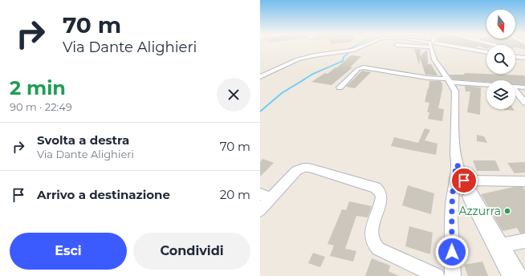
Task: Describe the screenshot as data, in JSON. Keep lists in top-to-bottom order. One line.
{"places":["Azzurra"],"north":"bottom","page":{"turn":["70 m","Via Dante Alighieri"],"heading":["2 min","90 m · 22:49"],"list":[{"name":"Svolta a destra","note":"Via Dante Alighieri","value":"70 m"},{"name":"Arrivo a destinazione","value":"20 m"}],"buttons":["Esci","Condividi"]}}
